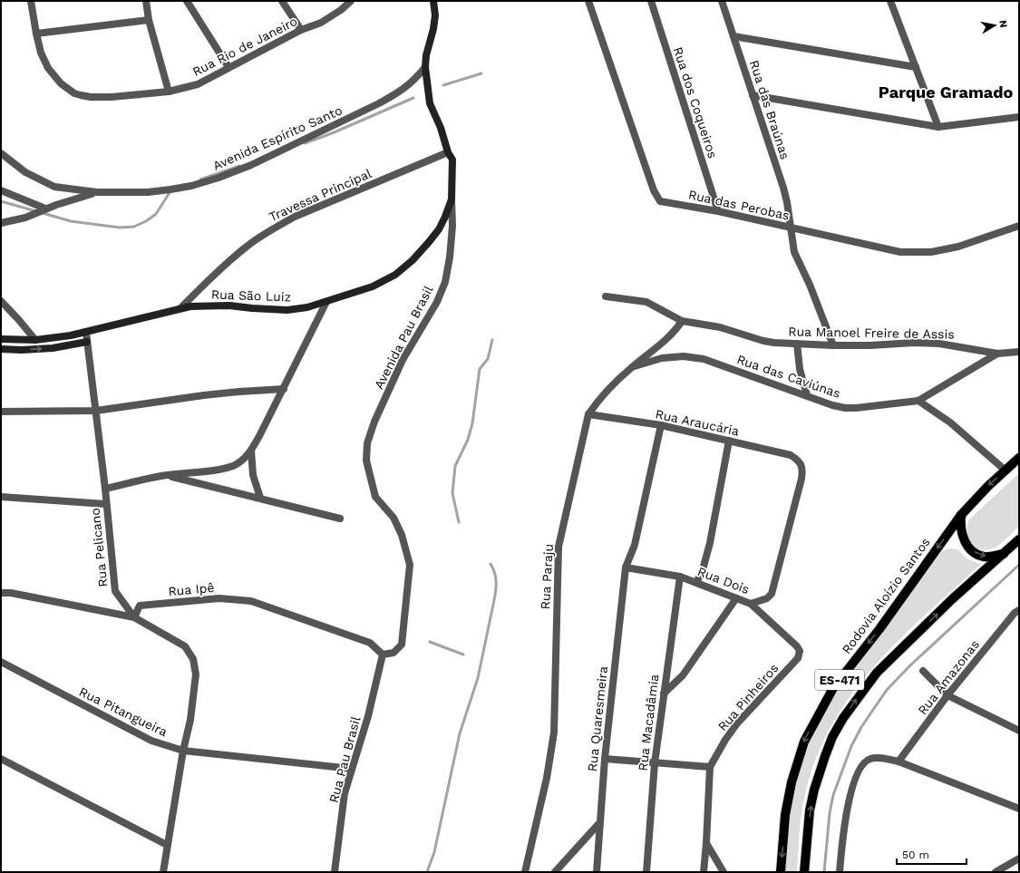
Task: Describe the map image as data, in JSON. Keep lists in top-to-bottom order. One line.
{"streets":{"main road":["Rodovia Aloízio Santos","ES-471"],"street":["Rua Rio de Janeiro","Rua dos Coqueiros","Rua das Braúnas","Avenida Espírito Santo","Travessa Principal","Rua das Perobas","Rua São Luiz","Rua Manoel Freire de Assis","Avenida Pau Brasil","Rua das Caviúnas","Rua Araucária","Rua Pelicano","Rua Paraju","Rua Dois","Rua Ipê","Rua Amazonas","Rua Pinheiros","Rua Pitangueira","Rua Quaresmeira","Rua Macadâmia","Rua Pau Brasil"]},"crossings":[["Rua dos Coqueiros","Rua das Perobas"],["Rua das Braúnas","Rua das Perobas"],["Rua das Braúnas","Rua Manoel Freire de Assis"],["Avenida Espírito Santo","Rua São Luiz"],["Travessa Principal","Rua São Luiz"],["Rua São Luiz","Avenida Pau Brasil"],["Rua São Luiz","Rua Pelicano"],["Rua Manoel Freire de Assis","Rua Paraju"],["Avenida Pau Brasil","Rua Ipê"],["Avenida Pau Brasil","Rua Pau Brasil"],["Rua das Caviúnas","Rua Paraju"],["Rua Araucária","Rua Paraju"],["Rua Araucária","Rua Dois"],["Rua Araucária","Rua Quaresmeira"],["Rua Pelicano","Rua Ipê"],["Rua Pelicano","Rua Pitangueira"],["Rua Dois","Rua Pinheiros"],["Rua Dois","Rua Quaresmeira"],["Rua Dois","Rua Macadâmia"],["Rua Ipê","Rua Pau Brasil"],["Rua Pitangueira","Rua Pau Brasil"]],"districts":["Parque Gramado"],"scale_bar":"50 m","north":"right"}
